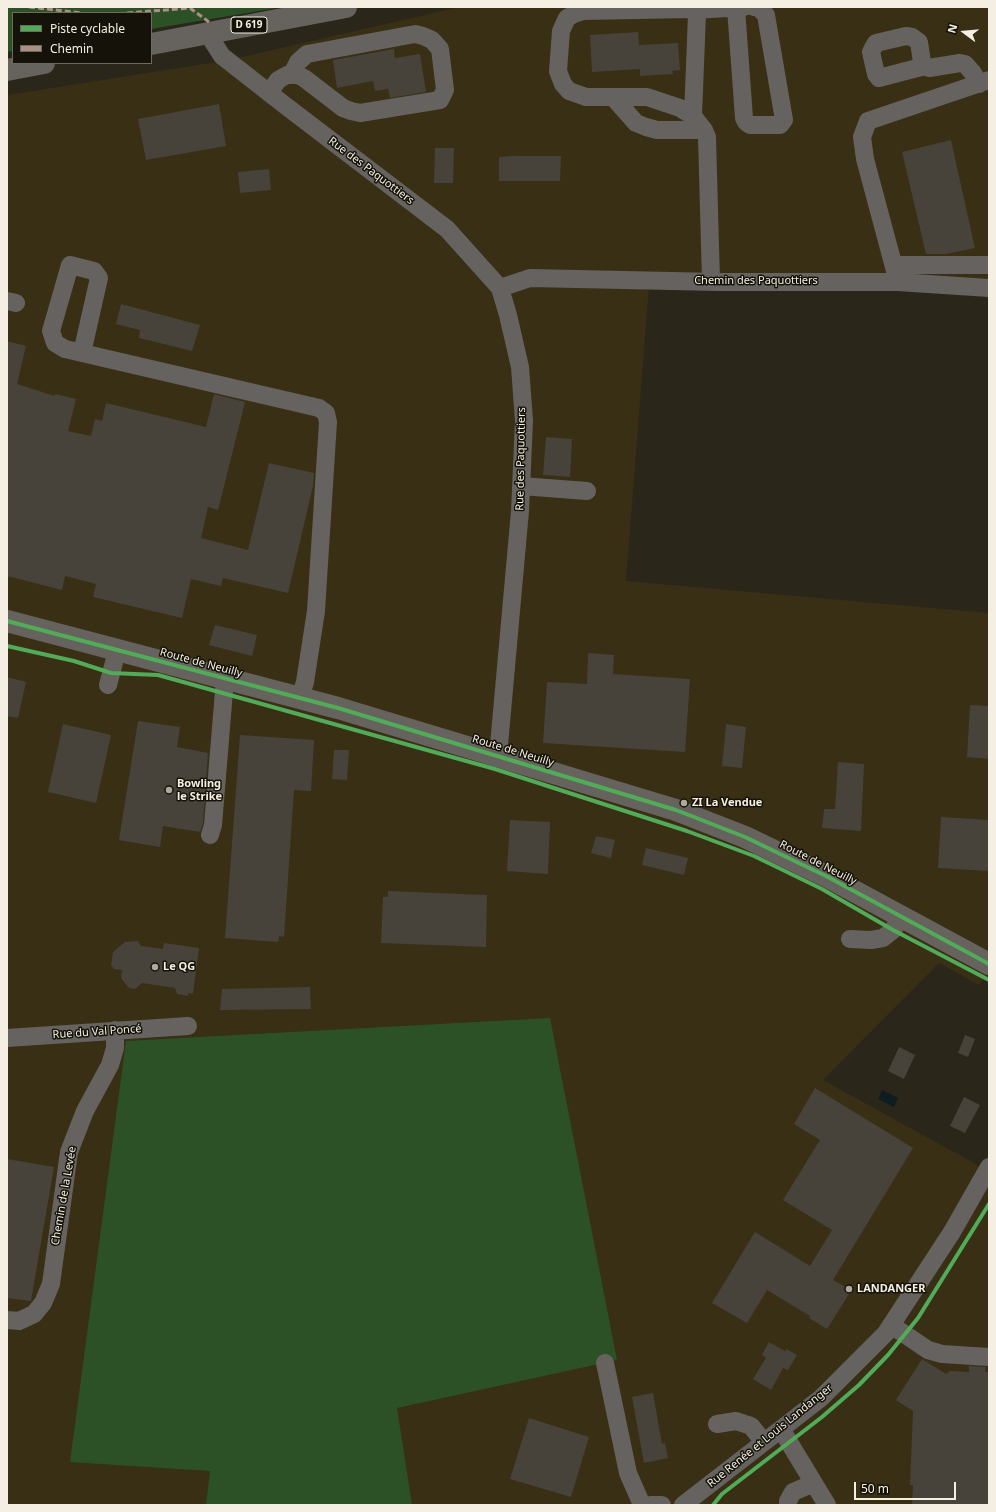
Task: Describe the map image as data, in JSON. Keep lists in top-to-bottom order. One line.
{"streets":{"main road":["D 619","Route de Neuilly"],"street":["Rue des Paquottiers","Chemin des Paquottiers","Rue du Val Poncé","Chemin de la Levée","Rue Renée et Louis Landanger"]},"crossings":[["D 619","Rue des Paquottiers"],["Rue des Paquottiers","Chemin des Paquottiers"],["Rue des Paquottiers","Route de Neuilly"],["Rue du Val Poncé","Chemin de la Levée"]],"places":["Bowling le Strike","ZI La Vendue","Le QG","LANDANGER"],"legend":["Piste cyclable","Chemin"],"scale_bar":"50 m","north":"left"}
